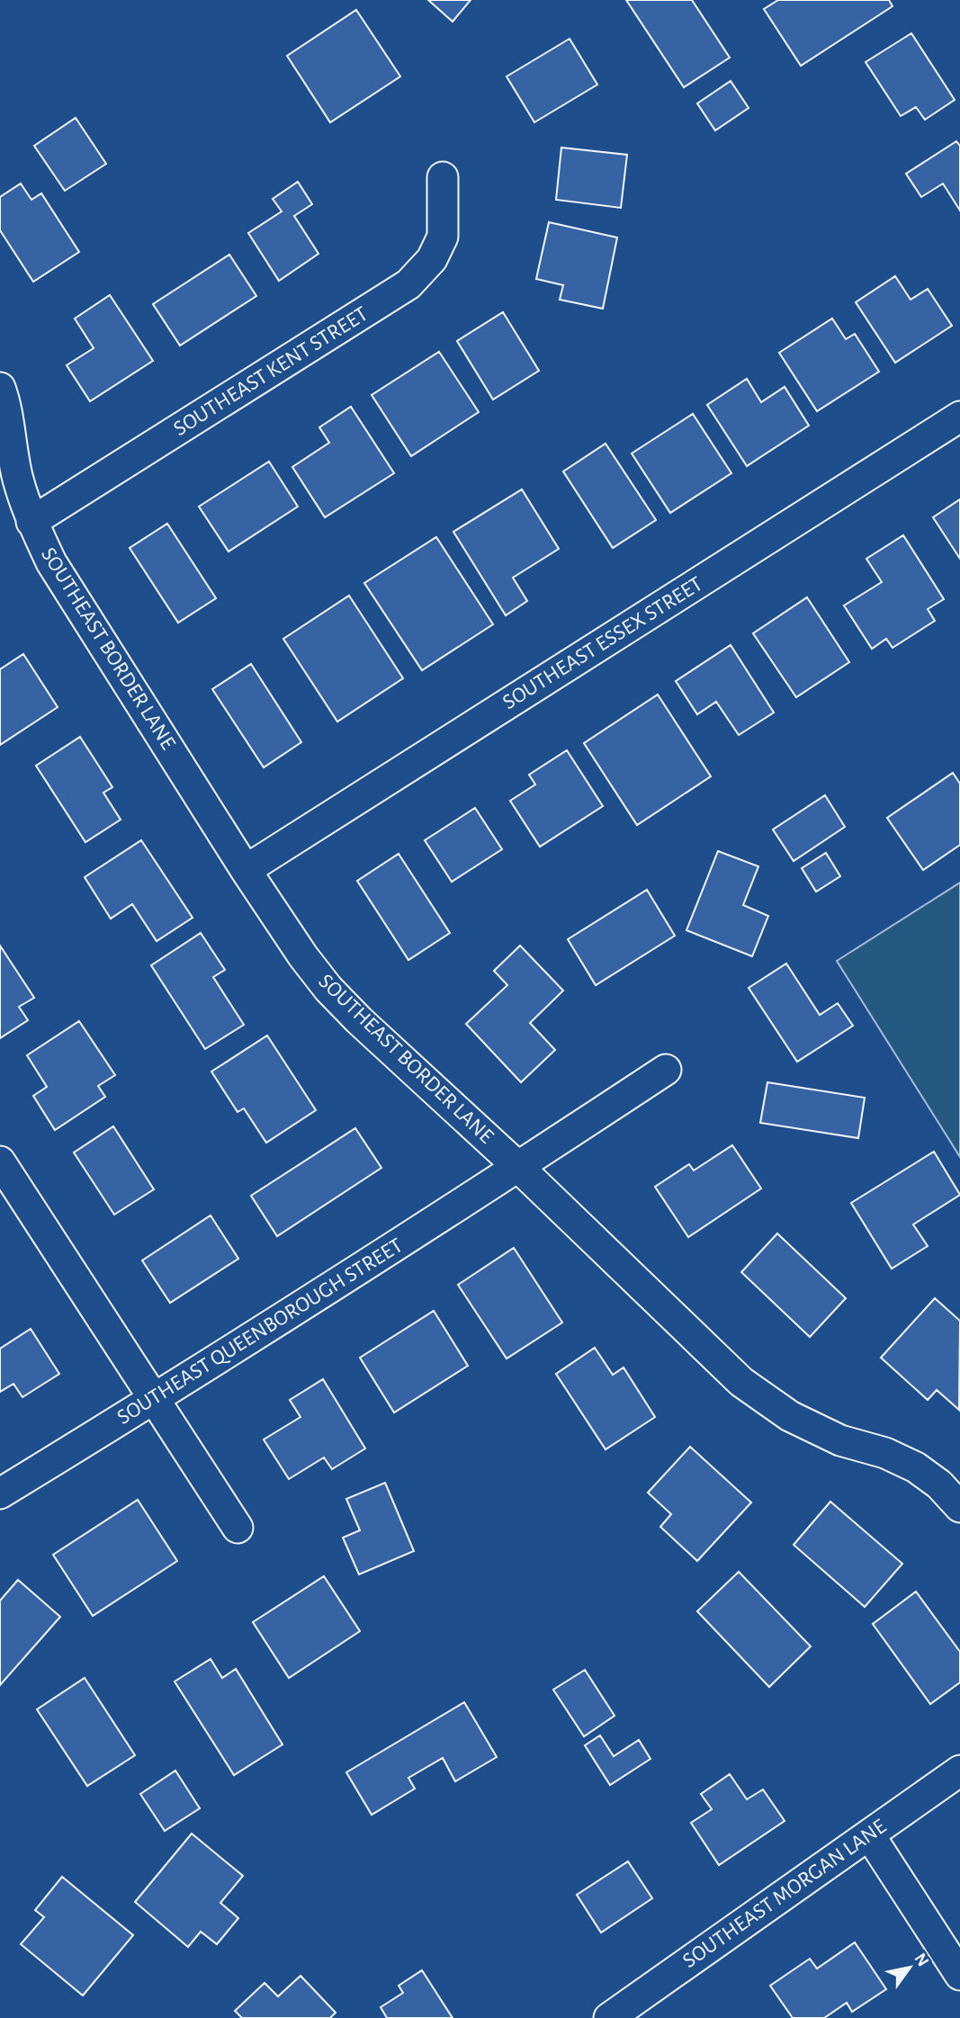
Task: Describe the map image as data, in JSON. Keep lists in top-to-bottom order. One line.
{"streets":{"street":["SOUTHEAST KENT STREET","SOUTHEAST ESSEX STREET","SOUTHEAST BORDER LANE","SOUTHEAST QUEENBOROUGH STREET","SOUTHEAST MORGAN LANE"]},"crossings":[["SOUTHEAST KENT STREET","SOUTHEAST BORDER LANE"],["SOUTHEAST ESSEX STREET","SOUTHEAST BORDER LANE"],["SOUTHEAST BORDER LANE","SOUTHEAST QUEENBOROUGH STREET"]],"north":"top right"}
